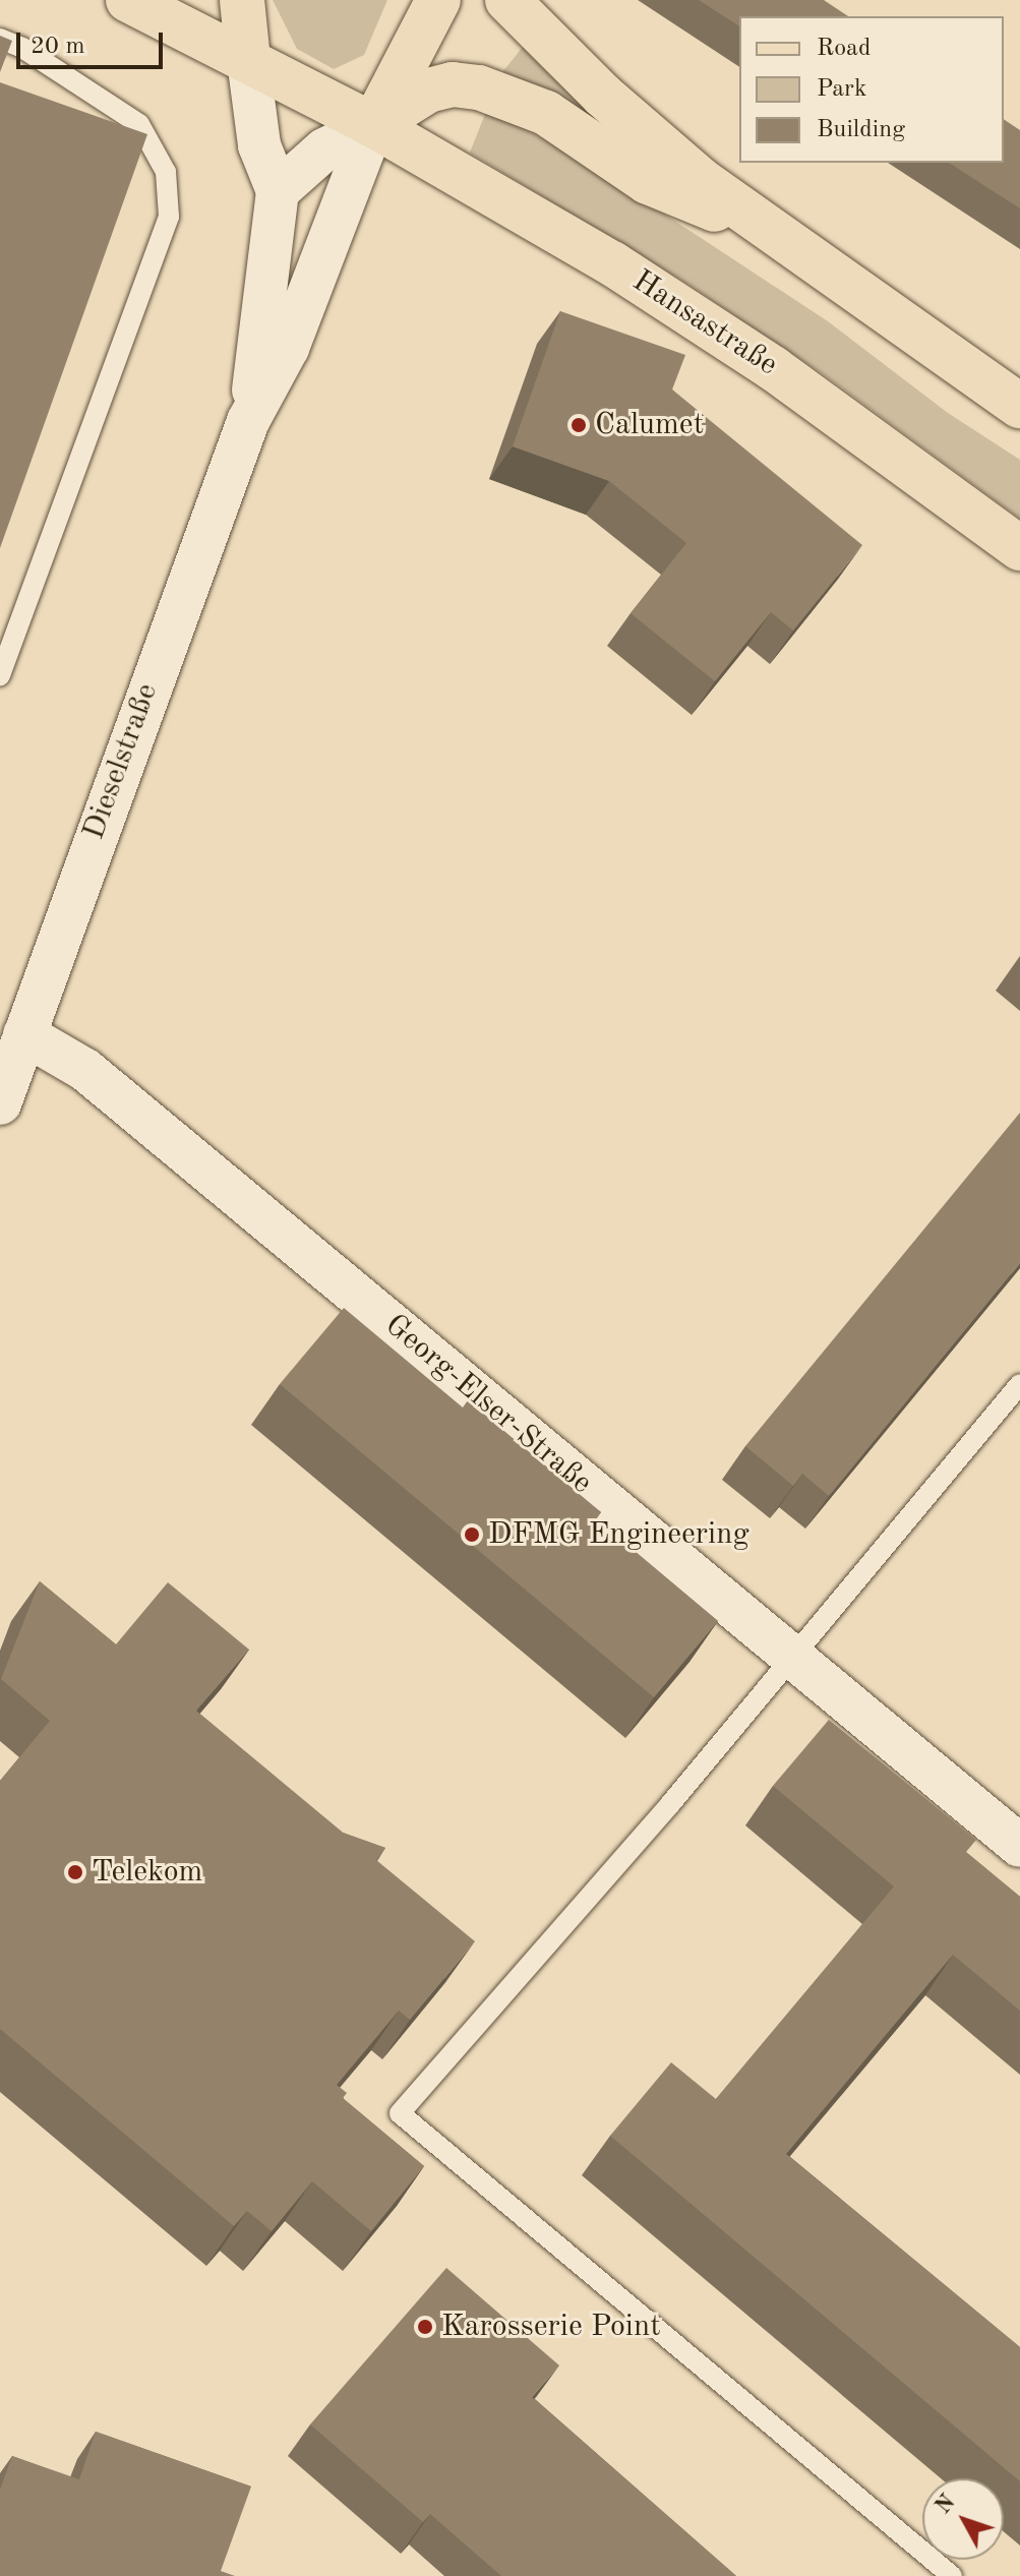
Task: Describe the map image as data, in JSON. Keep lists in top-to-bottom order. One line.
{"streets":{"main road":["Hansastraße"],"street":["Dieselstraße","Georg-Elser-Straße"]},"crossings":[["Hansastraße","Dieselstraße"],["Dieselstraße","Georg-Elser-Straße"]],"places":["Calumet","DFMG Engineering","Telekom","Karosserie Point"],"legend":["Road","Park","Building"],"scale_bar":"20 m","north":"top left"}
